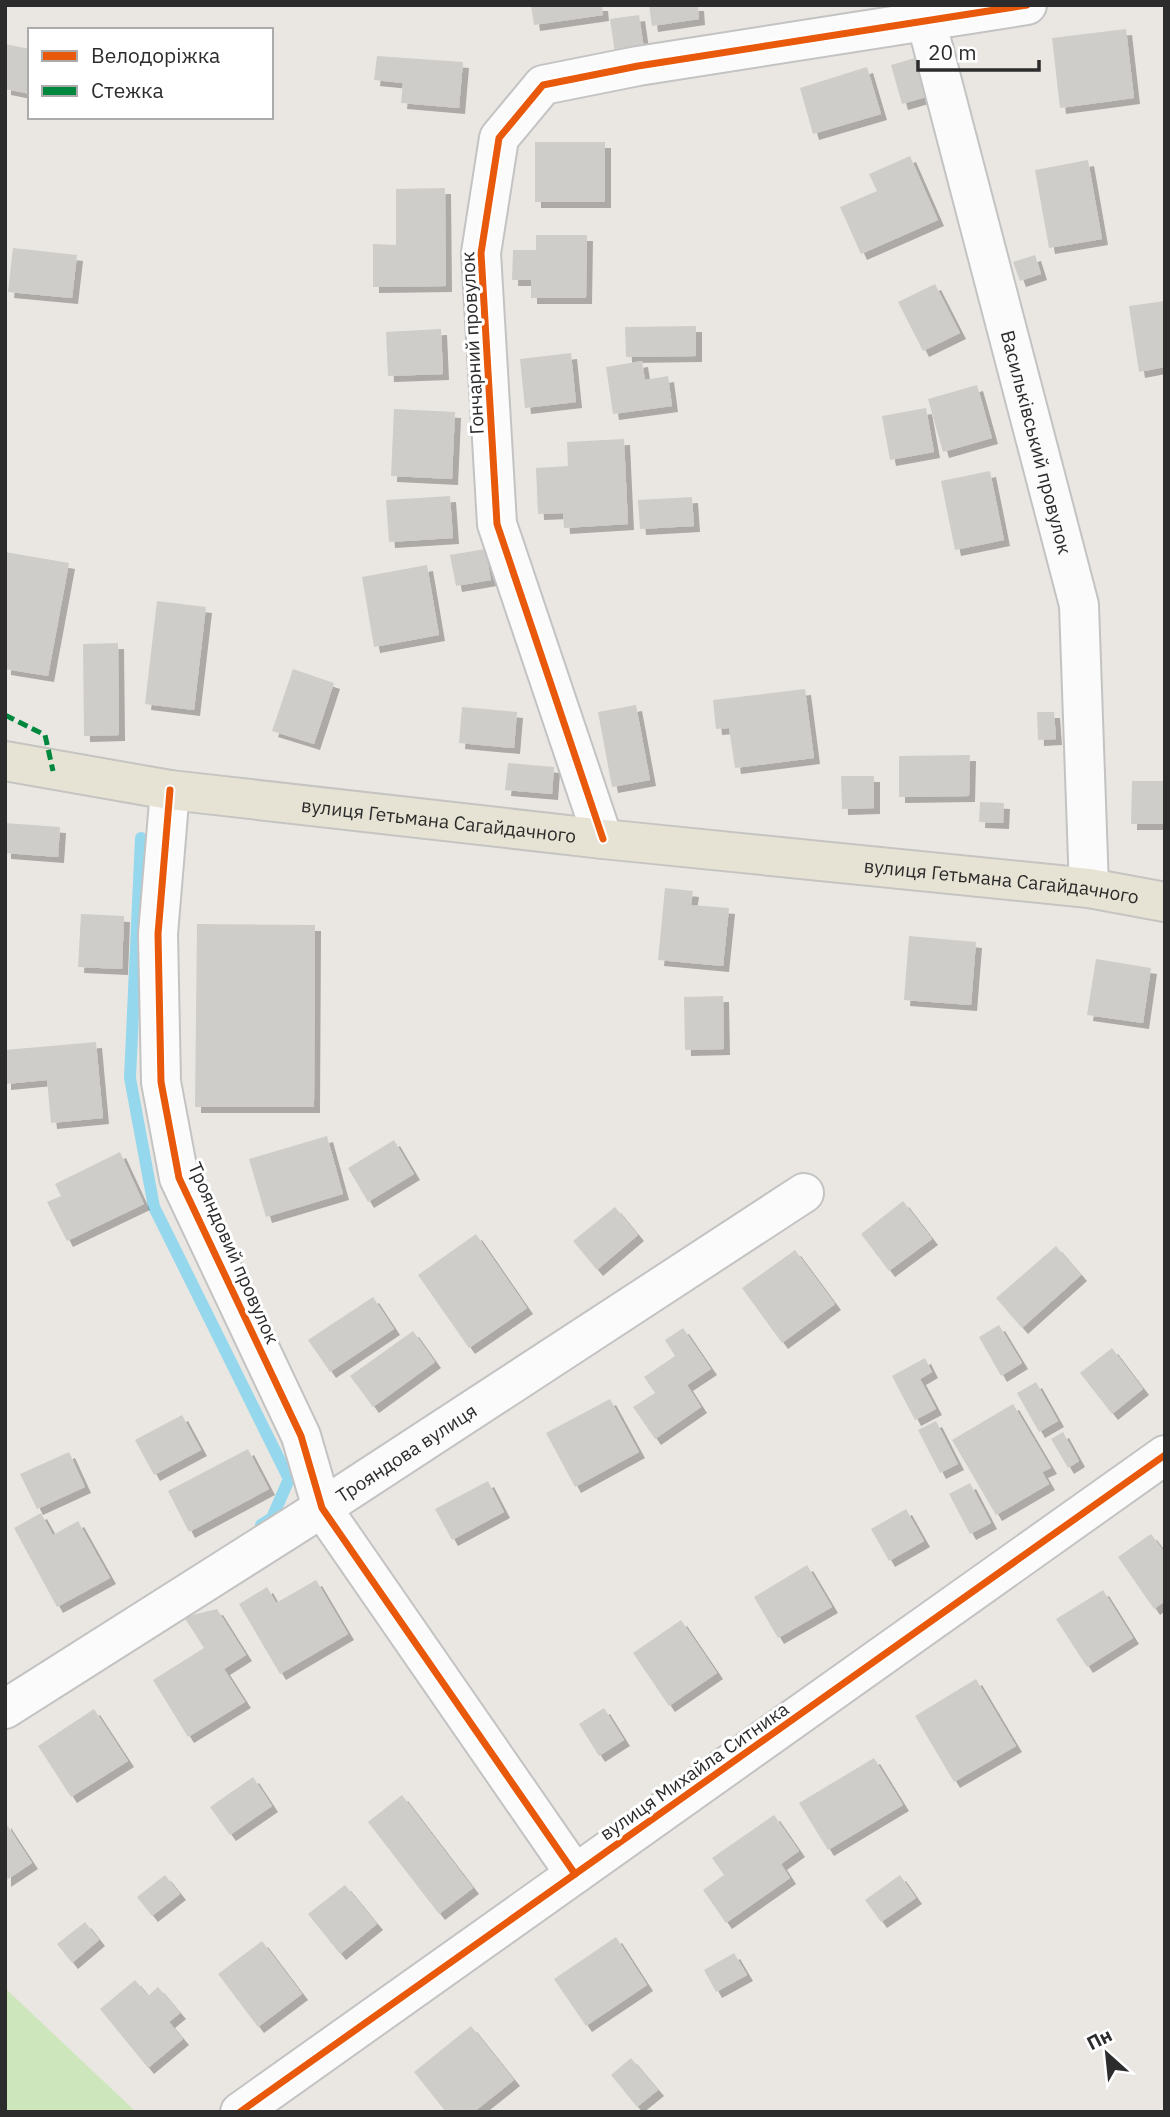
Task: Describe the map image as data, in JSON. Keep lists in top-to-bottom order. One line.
{"streets":{"main road":["вулиця Гетьмана Сагайдачного"],"street":["Гончарний провулок","Васильківський провулок","Трояндовий провулок","Трояндова вулиця","вулиця Михайла Ситника"]},"crossings":[["Гончарний провулок","Васильківський провулок"],["Гончарний провулок","вулиця Гетьмана Сагайдачного"],["Васильківський провулок","вулиця Гетьмана Сагайдачного"],["вулиця Гетьмана Сагайдачного","Трояндовий провулок"],["Трояндовий провулок","Трояндова вулиця"],["Трояндовий провулок","вулиця Михайла Ситника"]],"legend":["Велодоріжка","Стежка"],"scale_bar":"20 m","north":"top left"}
